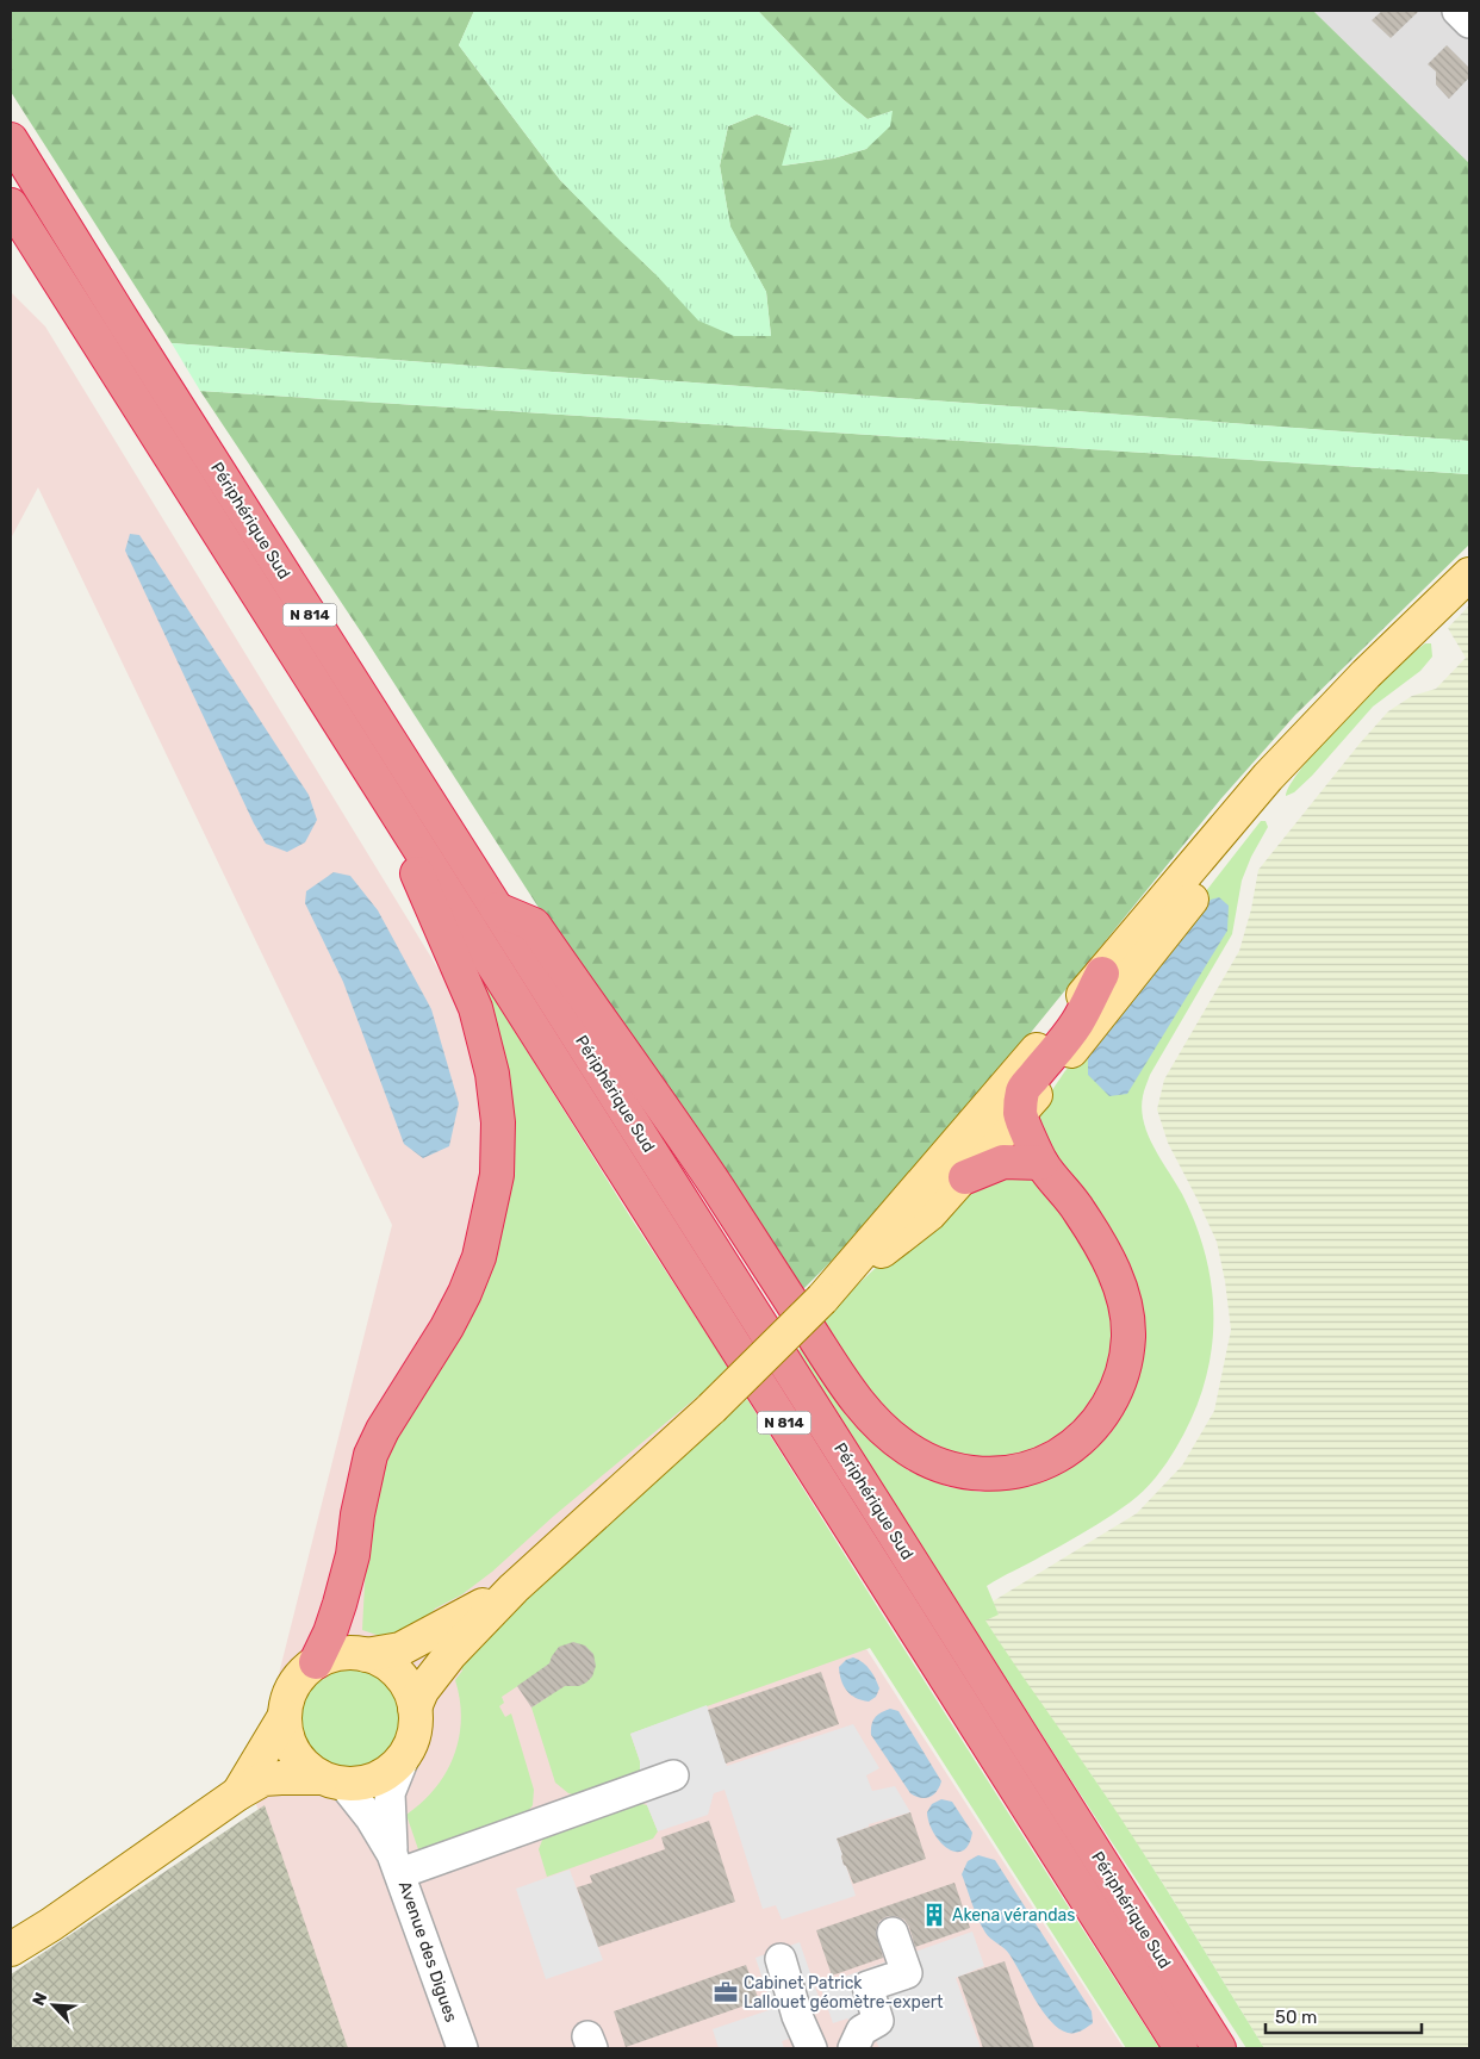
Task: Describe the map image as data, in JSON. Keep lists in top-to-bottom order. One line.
{"streets":{"highway":["Périphérique Sud","N 814"],"street":["Avenue des Digues"]},"crossings":[["Périphérique Sud","N 814"]],"places":{"building":["Akena vérandas"],"office":["Cabinet Patrick Lallouet géomètre-expert"]},"scale_bar":"50 m","north":"top left"}
